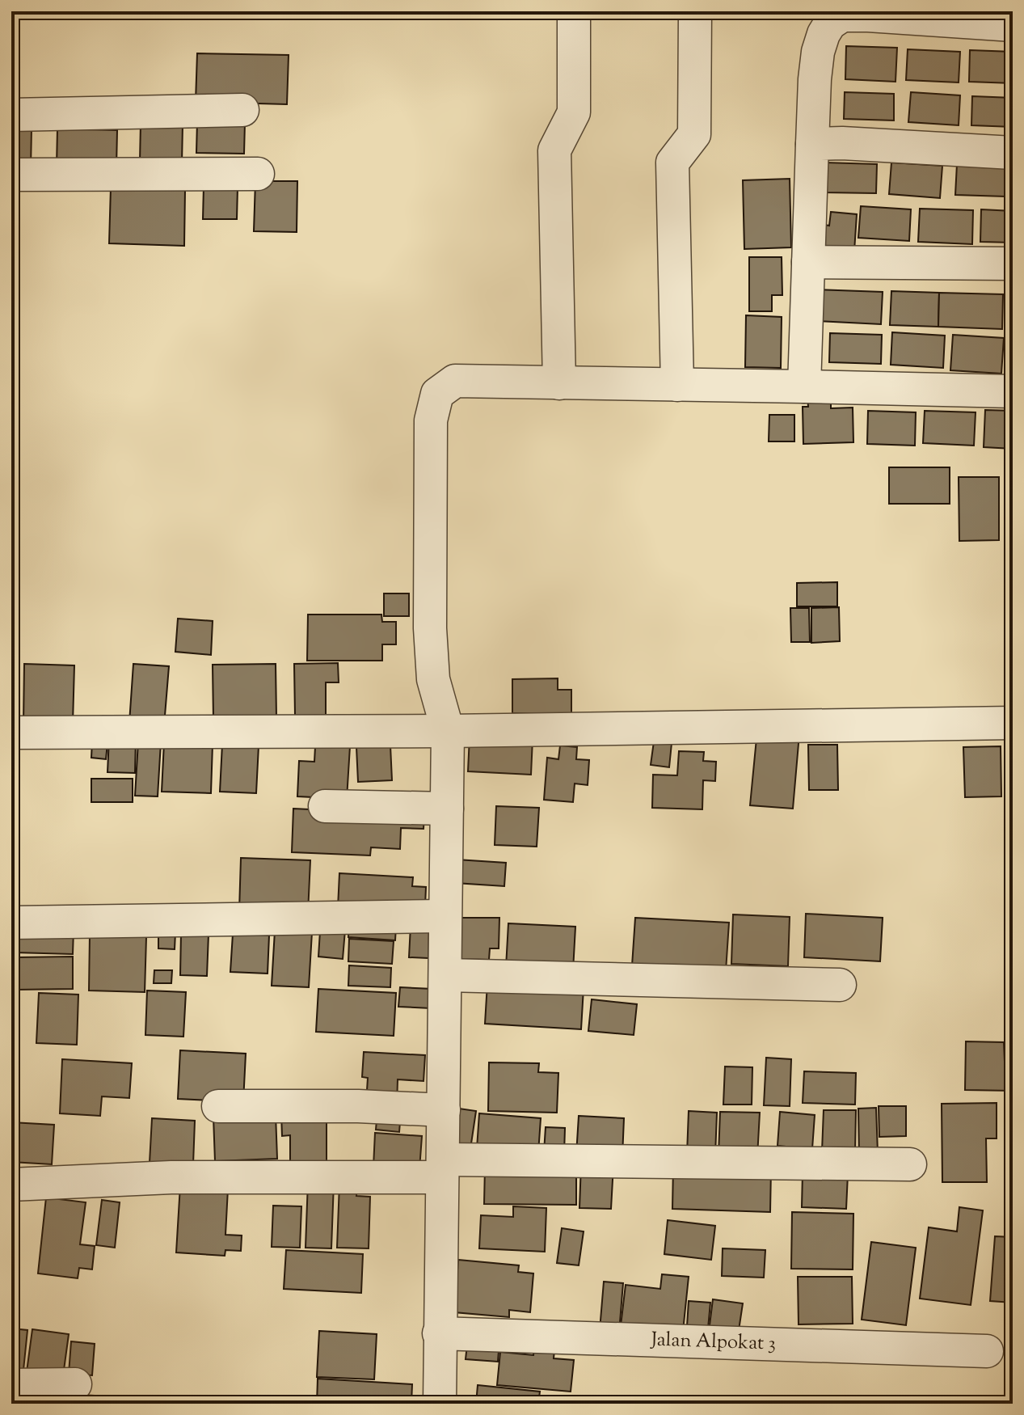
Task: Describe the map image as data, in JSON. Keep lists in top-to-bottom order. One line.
{"streets":{"street":["Jalan Alpokat 3"]}}
